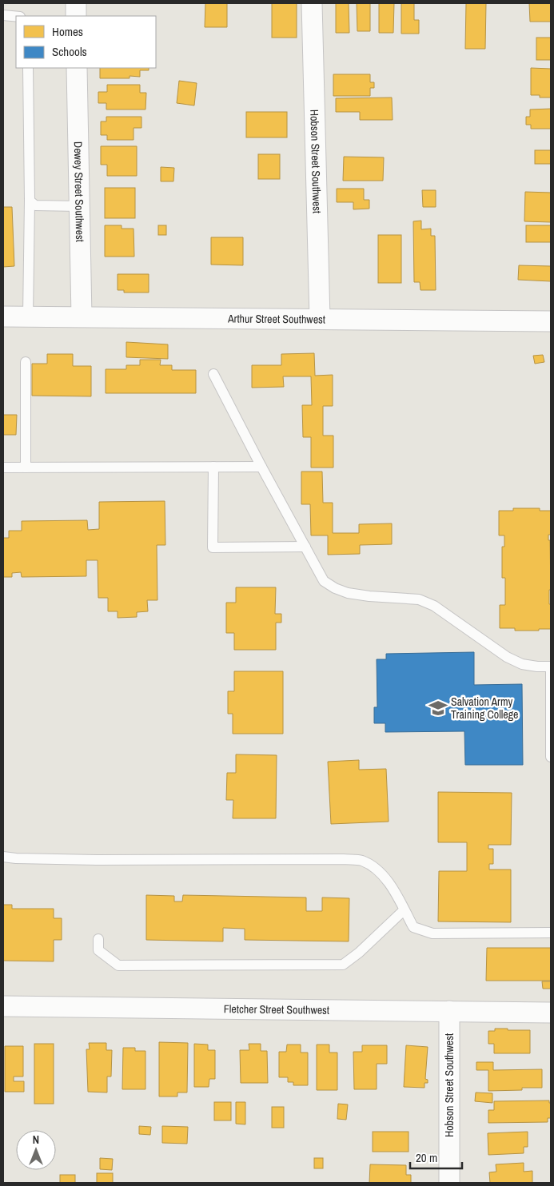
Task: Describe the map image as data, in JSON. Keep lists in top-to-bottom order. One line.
{"streets":{"street":["Hobson Street Southwest","Dewey Street Southwest","Arthur Street Southwest","Fletcher Street Southwest"]},"crossings":[["Hobson Street Southwest","Arthur Street Southwest"],["Hobson Street Southwest","Fletcher Street Southwest"],["Dewey Street Southwest","Arthur Street Southwest"]],"places":{"school or university":["Salvation Army Training College"]},"legend":["Homes","Schools"],"scale_bar":"20 m","north":"top"}
